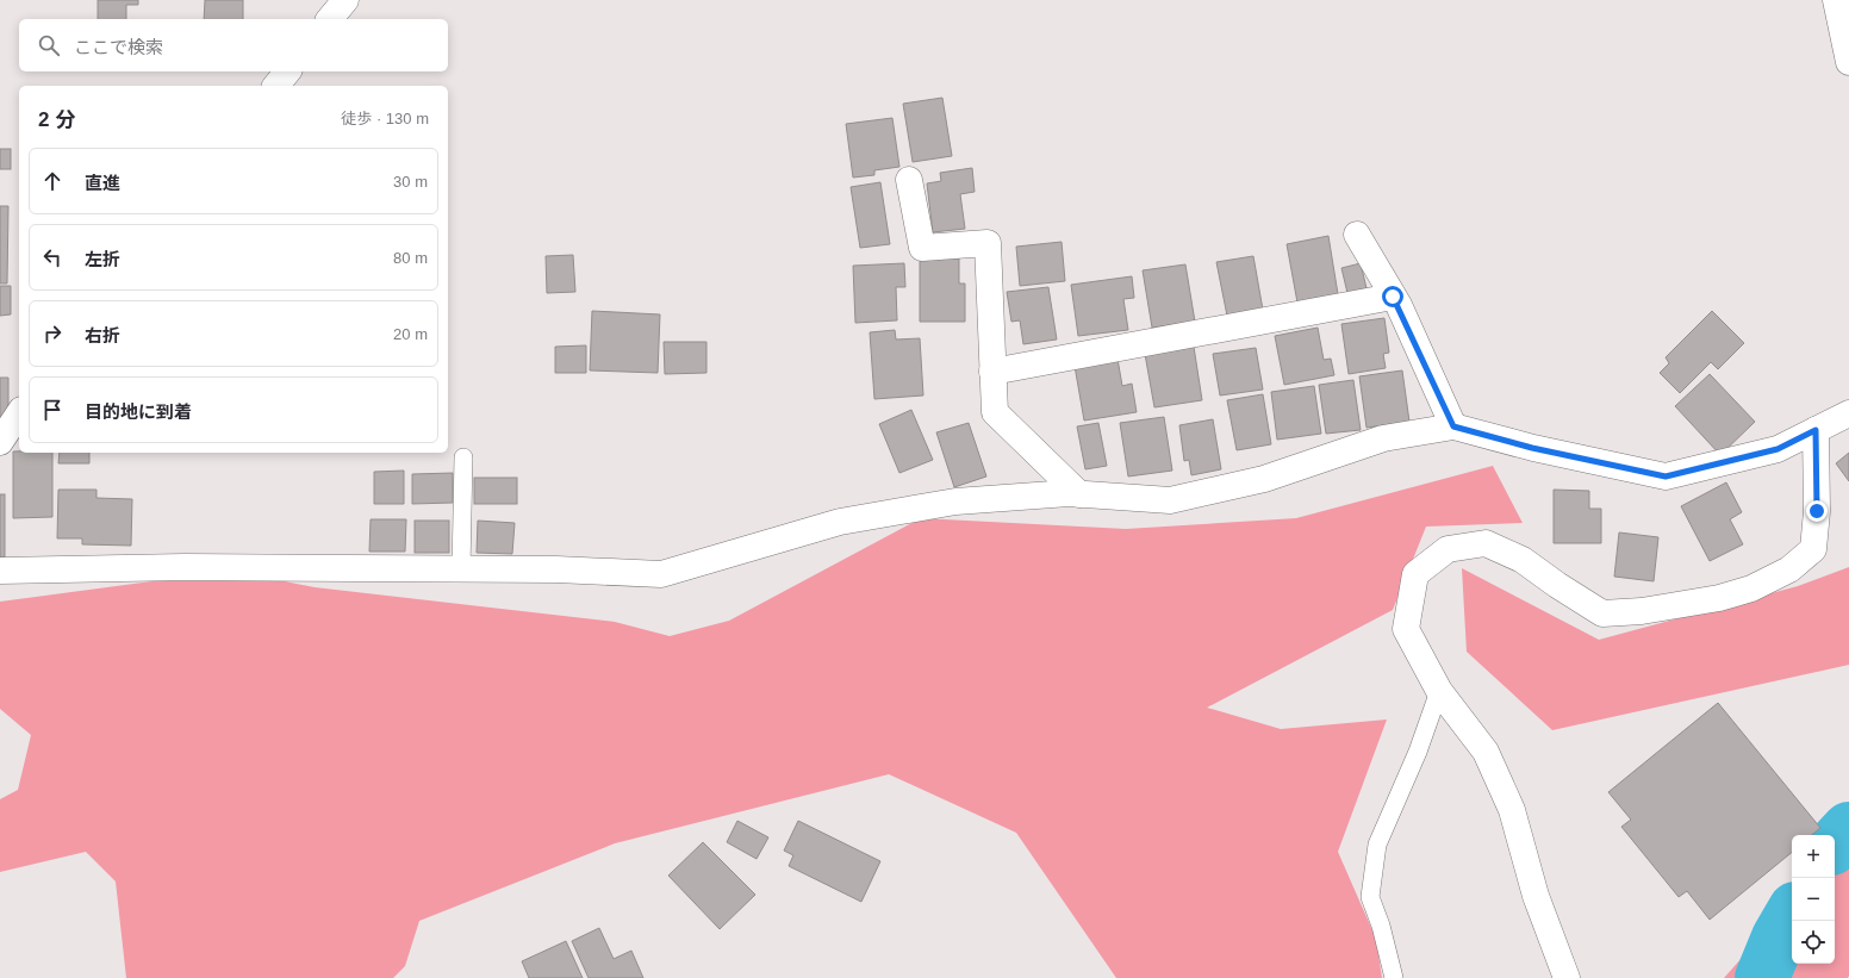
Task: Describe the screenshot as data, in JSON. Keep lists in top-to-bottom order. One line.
{"page":{"search":"ここで検索","heading":["2 分","徒歩 · 130 m"],"list":[["直進","30 m"],["左折","80 m"],["右折","20 m"],"目的地に到着"],"map_buttons":["+","−"]}}
